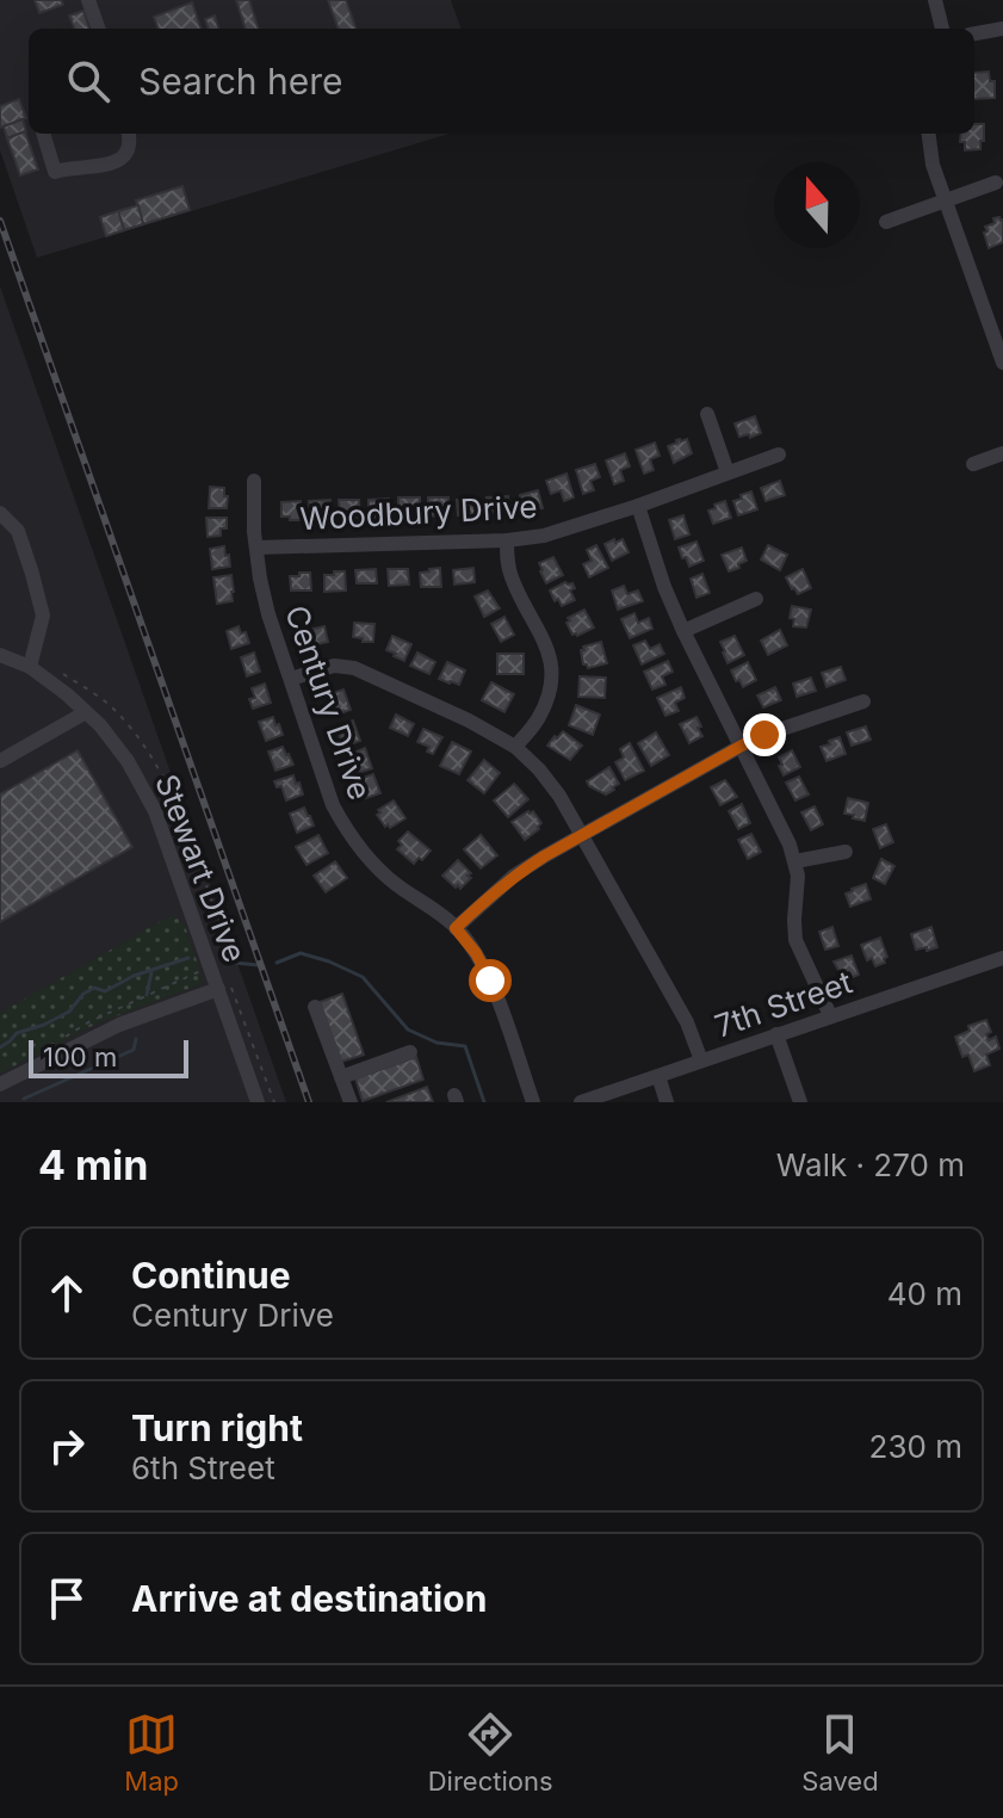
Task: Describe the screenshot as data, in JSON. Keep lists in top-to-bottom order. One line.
{"streets":{"street":["Woodbury Drive","Century Drive","Stewart Drive","7th Street"]},"crossings":[["Woodbury Drive","Century Drive"]],"scale_bar":"100 m","north":"top","page":{"search":"Search here","scale":"100 m","heading":["4 min","Walk · 270 m"],"list":[["Continue","Century Drive","40 m"],["Turn right","6th Street","230 m"],"Arrive at destination"],"nav":["Map","Directions","Saved"]}}
